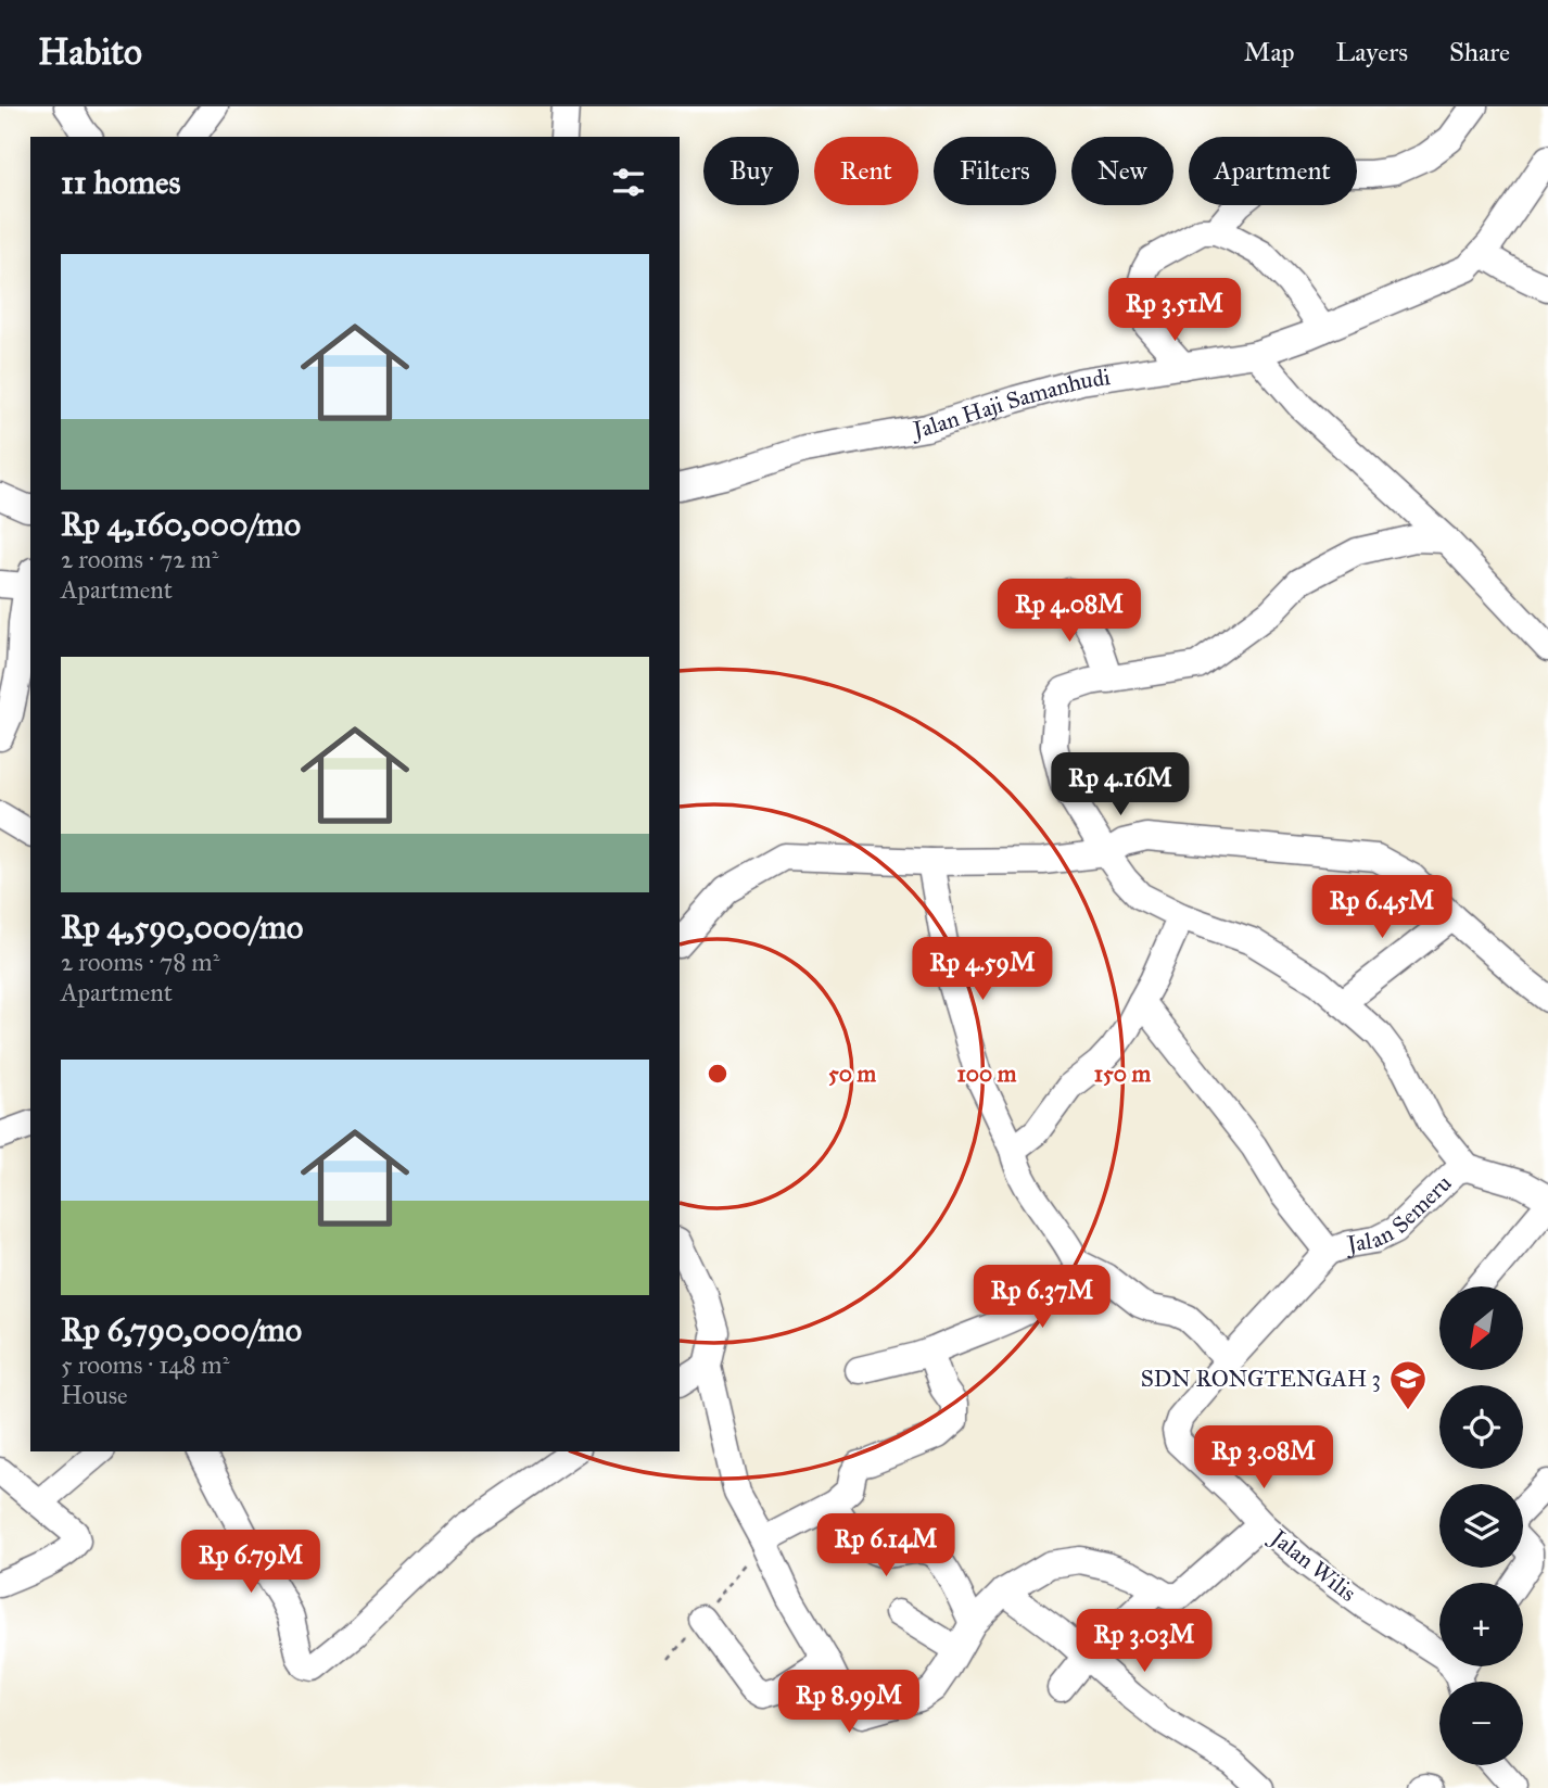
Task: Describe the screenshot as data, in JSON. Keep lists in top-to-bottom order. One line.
{"streets":{"street":["Jalan Haji Samanhudi","Jalan Semeru","Jalan Wilis"]},"crossings":[["Jalan Semeru","Jalan Wilis"]],"places":{"school or university":["SDN RONGTENGAH 3"]},"north":"bottom left","page":{"header":"Habito","nav":["Map","Layers","Share"],"chip":["Buy","Rent","Filters","New","Apartment"],"heading":"11 homes","list":[{"name":"Rp 4,160,000/mo","note":"2 rooms · 72 m² · Apartment"},{"name":"Rp 4,590,000/mo","note":"2 rooms · 78 m² · Apartment"},{"name":"Rp 6,790,000/mo","note":"5 rooms · 148 m² · House"}],"price":["Rp 3.51M","Rp 4.08M","Rp 4.16M","Rp 6.45M","Rp 4.59M","Rp 6.37M","Rp 3.08M","Rp 6.14M","Rp 6.79M","Rp 3.03M","Rp 8.99M"],"map_buttons":["+","−"]},"rings":["50 m","100 m","150 m"]}
